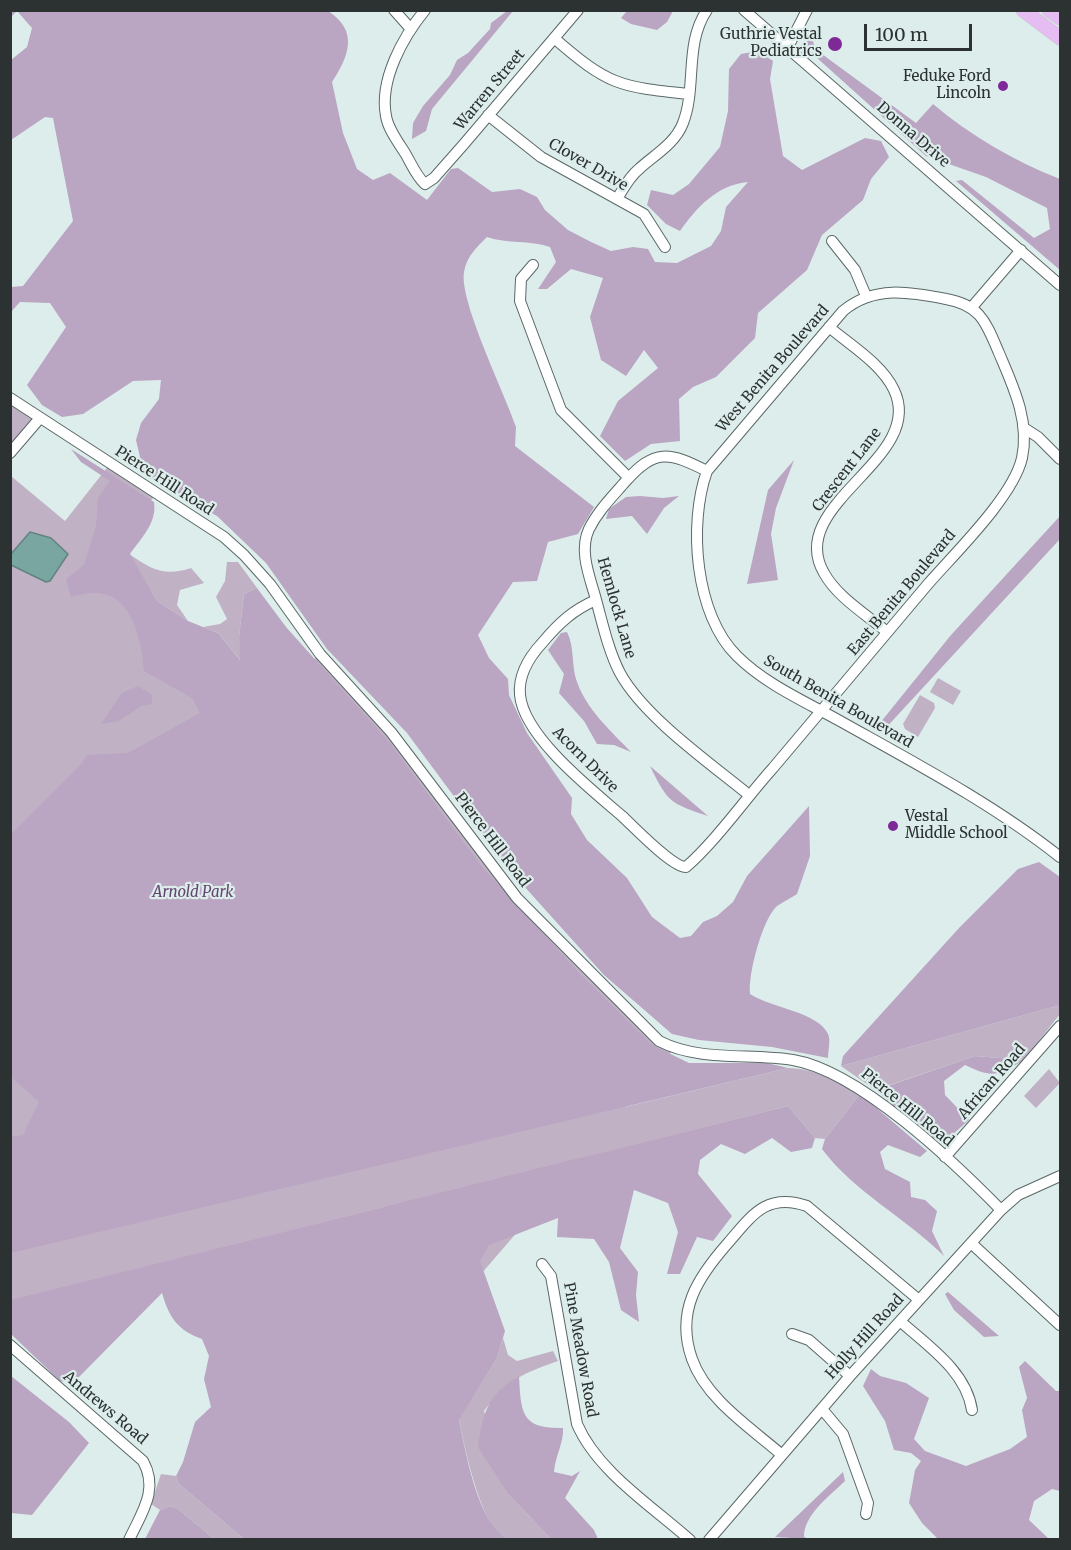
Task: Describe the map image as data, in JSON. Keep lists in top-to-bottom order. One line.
{"streets":{"street":["Warren Street","Donna Drive","Clover Drive","West Benita Boulevard","Crescent Lane","Pierce Hill Road","East Benita Boulevard","Hemlock Lane","South Benita Boulevard","Acorn Drive","African Road","Holly Hill Road","Pine Meadow Road","Andrews Road"]},"crossings":[["Warren Street","Clover Drive"],["West Benita Boulevard","Crescent Lane"],["West Benita Boulevard","East Benita Boulevard"],["West Benita Boulevard","Hemlock Lane"],["West Benita Boulevard","South Benita Boulevard"],["Crescent Lane","East Benita Boulevard"],["Pierce Hill Road","African Road"],["Pierce Hill Road","Holly Hill Road"],["East Benita Boulevard","Hemlock Lane"],["East Benita Boulevard","South Benita Boulevard"],["East Benita Boulevard","Acorn Drive"],["Hemlock Lane","South Benita Boulevard"],["Hemlock Lane","Acorn Drive"]],"parks":["Arnold Park"],"places":["Guthrie Vestal Pediatrics","Feduke Ford Lincoln","Vestal Middle School"],"scale_bar":"100 m"}
